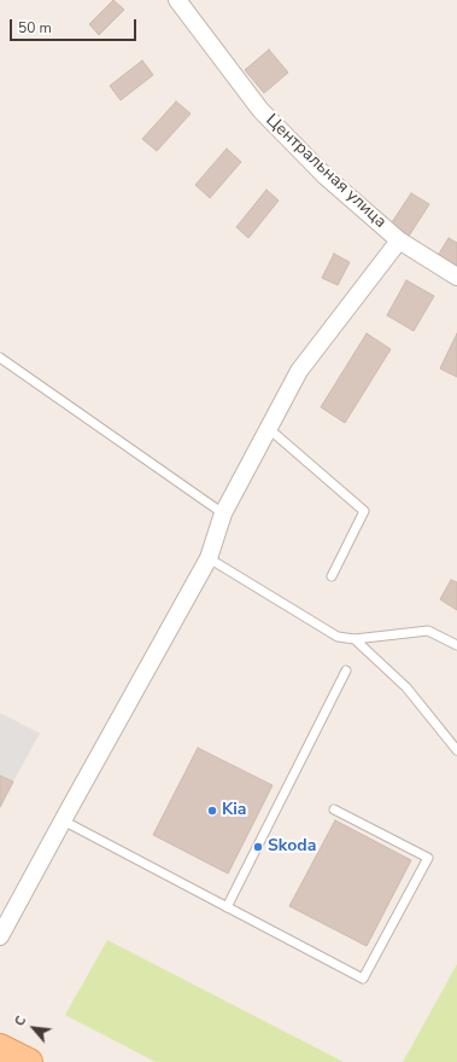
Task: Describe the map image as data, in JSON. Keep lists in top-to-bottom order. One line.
{"streets":{"street":["Центральная улица"]},"places":["Kia","Skoda"],"scale_bar":"50 m","north":"top left"}
